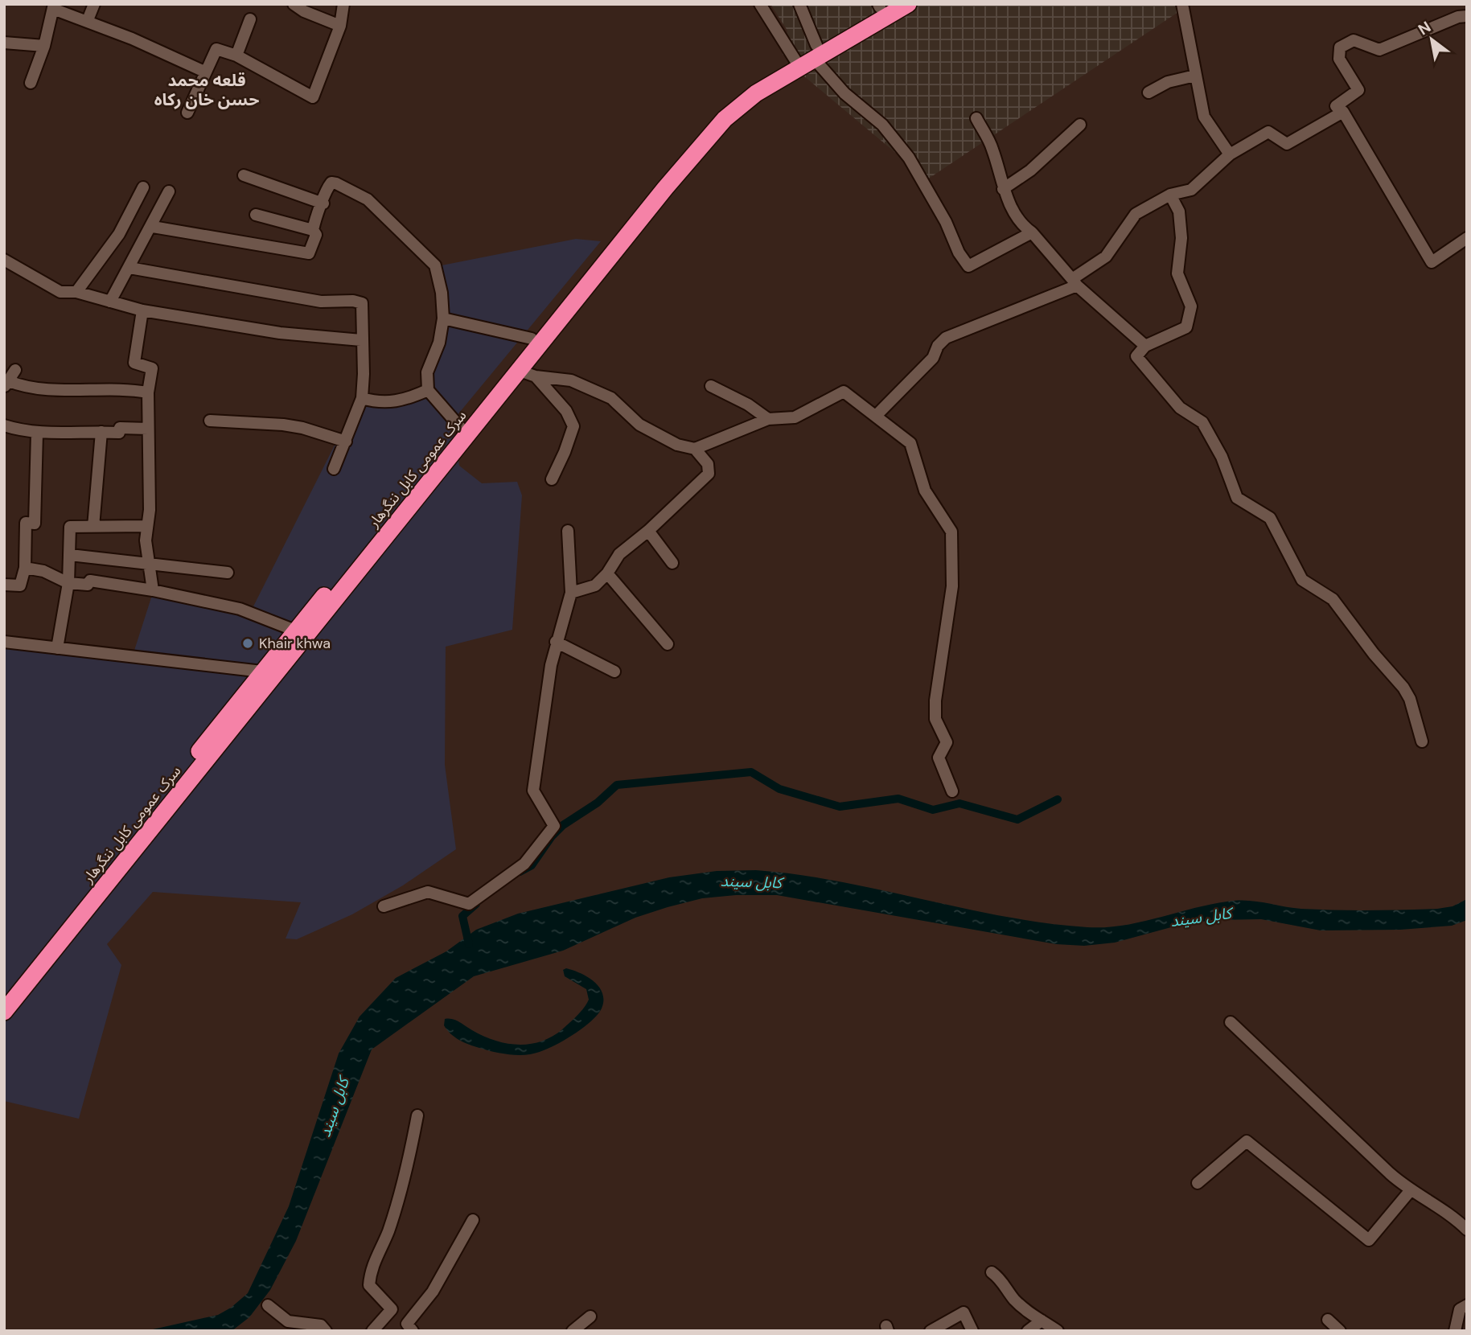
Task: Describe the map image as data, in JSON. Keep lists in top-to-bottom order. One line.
{"streets":{"highway":["سرک عمومی کابل ننگرهار"]},"districts":["قلعه محمد حسن خان رکاه"],"water":["کابل سيند"],"places":["Khair khwa"],"north":"top left"}
